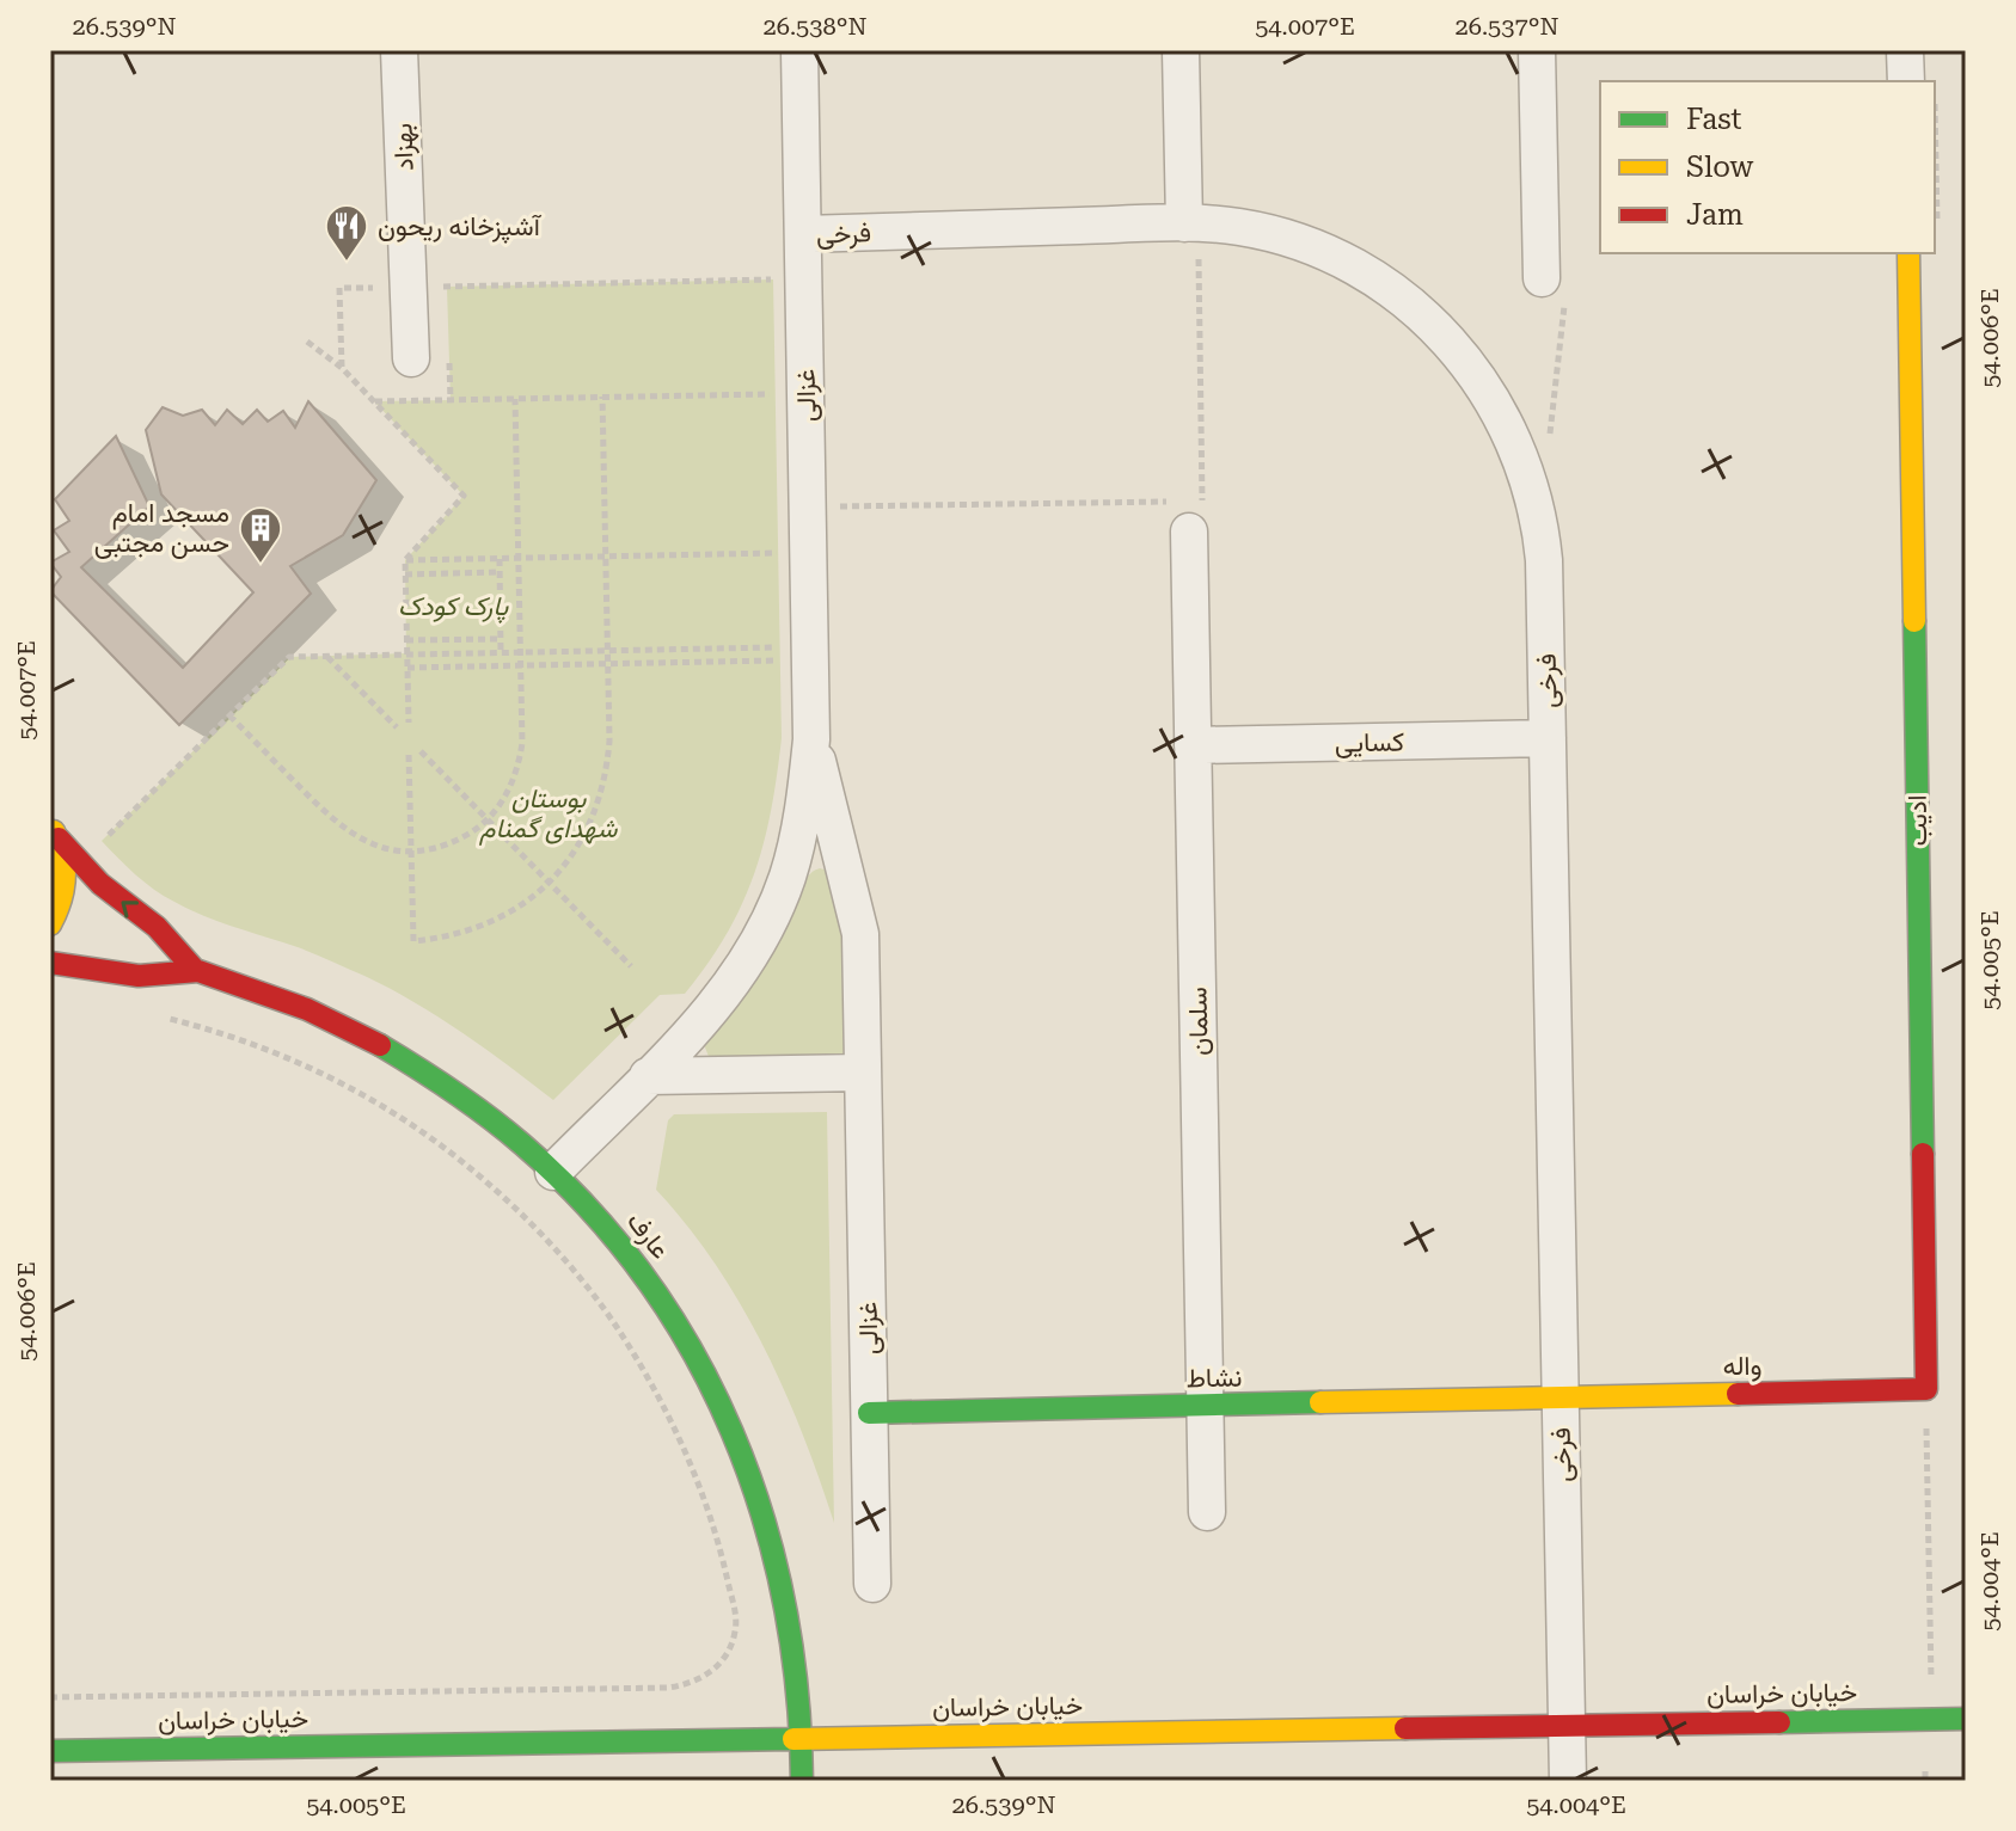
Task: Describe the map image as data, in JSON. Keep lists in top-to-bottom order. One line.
{"streets":{"street":["بهزاد","فرخی","غزالی","کسایی","ادیب","سلمان","عارف","واله","نشاط","خیابان خراسان"]},"crossings":[["فرخی","غزالی"],["فرخی","کسایی"],["فرخی","واله"],["فرخی","نشاط"],["فرخی","خیابان خراسان"],["غزالی","عارف"],["غزالی","نشاط"],["کسایی","سلمان"],["ادیب","واله"],["سلمان","نشاط"],["عارف","خیابان خراسان"],["واله","نشاط"]],"parks":["پارک کودک","بوستان شهدای گمنام"],"places":{"restaurant":["آشپزخانه ریحون"],"building":["مسجد امام حسن مجتبی"]},"legend":["Fast","Slow","Jam"],"coordinates":["26.539°N","26.538°N","54.007°E","26.537°N","54.006°E","54.005°E","54.004°E"]}
